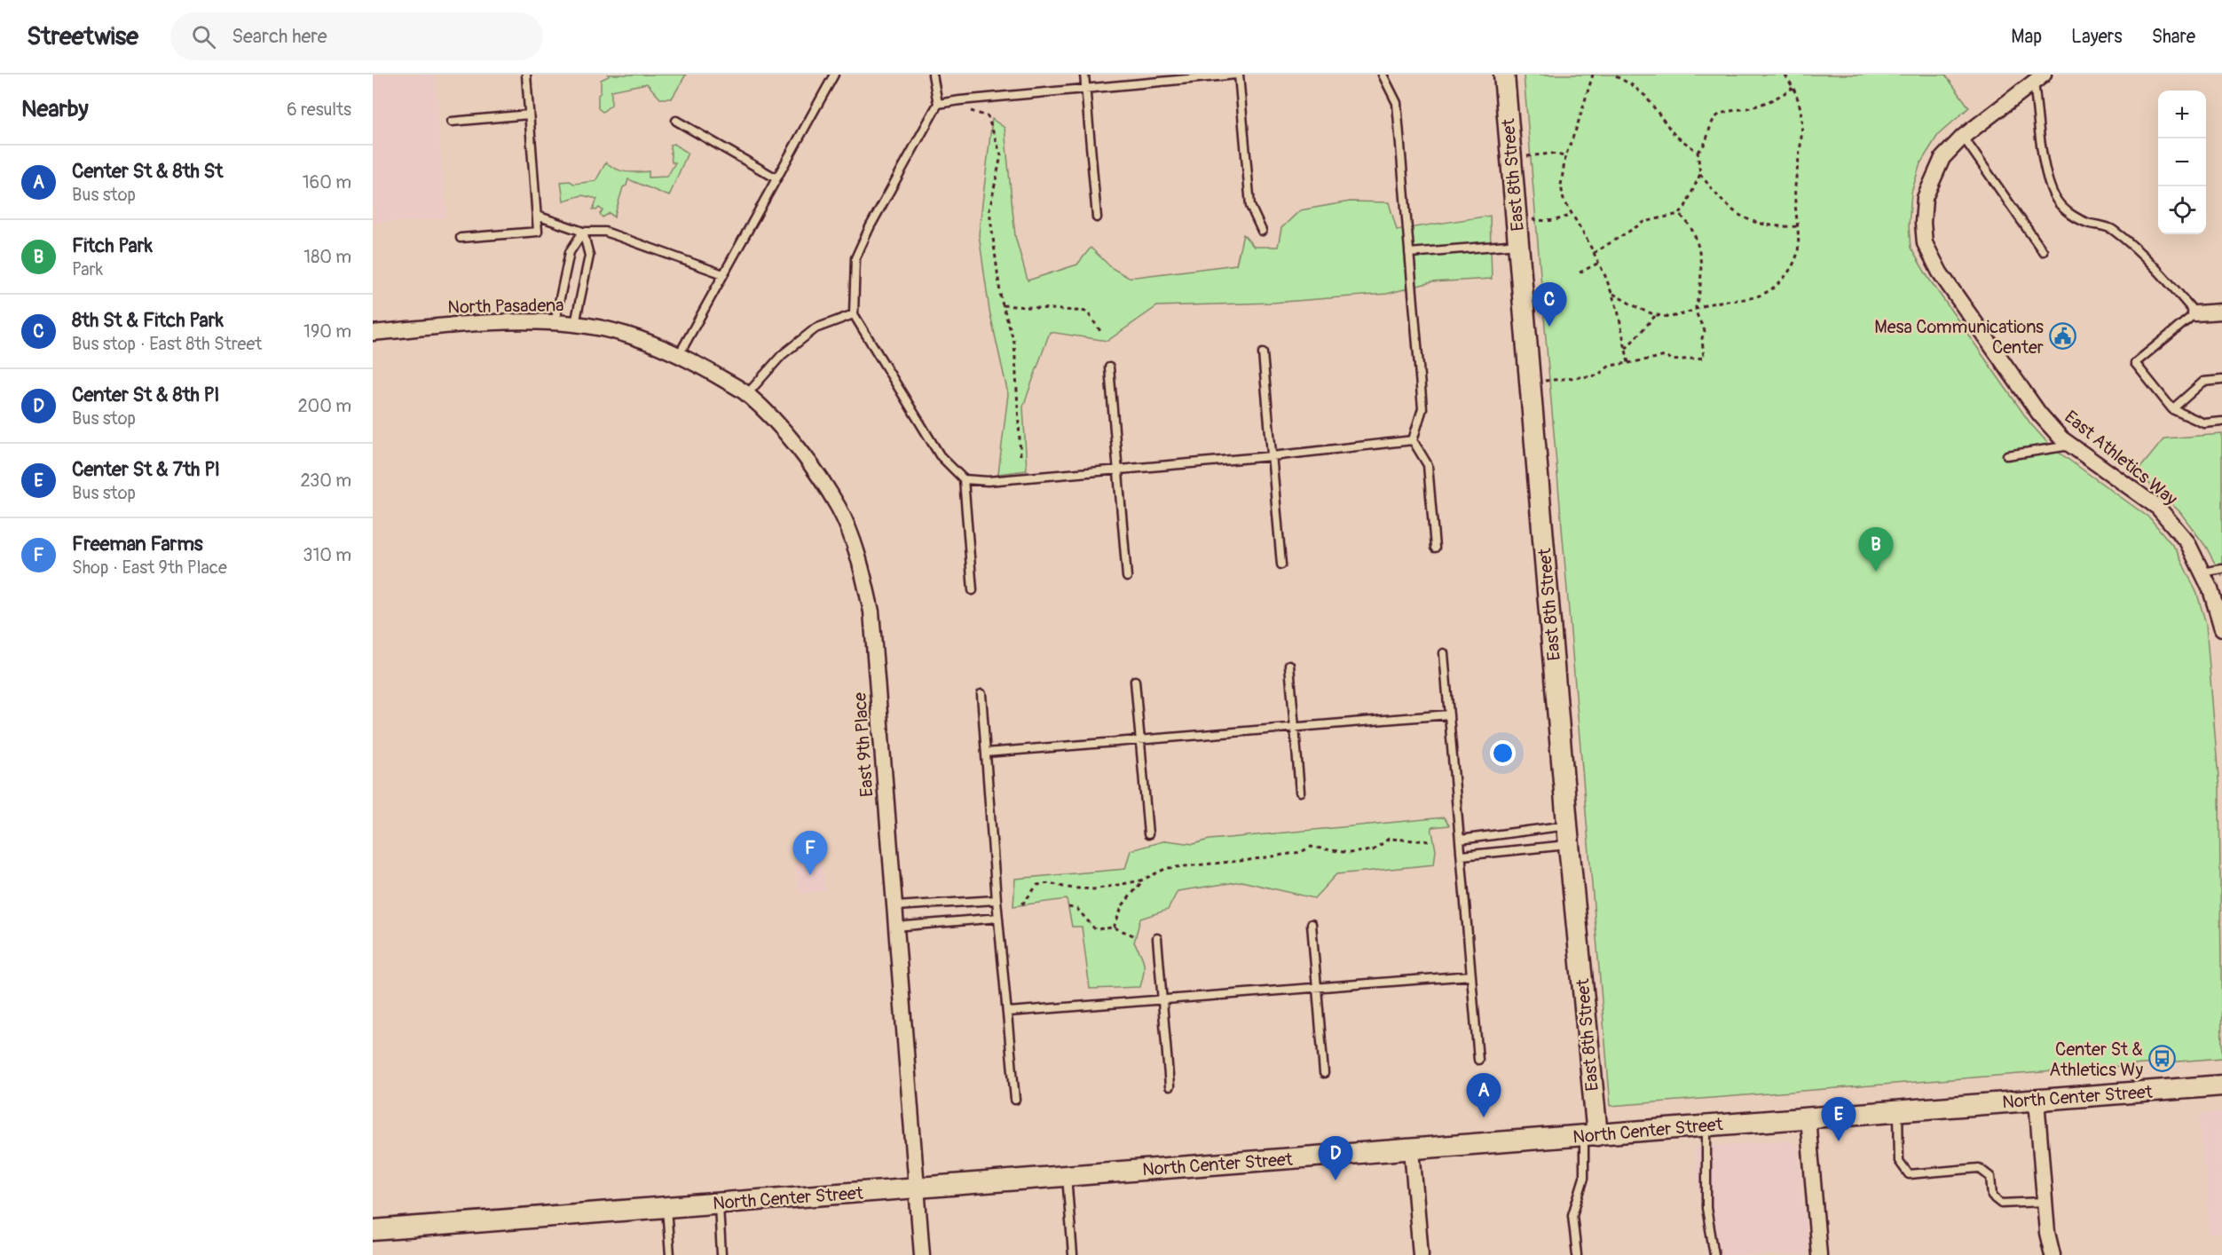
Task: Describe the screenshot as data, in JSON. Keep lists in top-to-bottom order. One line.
{"streets":{"street":["East 8th Street","North Pasadena","East Athletics Way","East 9th Place","North Center Street"]},"crossings":[["East 8th Street","North Center Street"],["North Pasadena","East 9th Place"],["East 9th Place","North Center Street"]],"places":{"public building":["Mesa Communications Center"],"bus stop":["Center St & Athletics Wy"]},"page":{"header":"Streetwise","search":"Search here","nav":["Map","Layers","Share"],"heading":["Nearby","6 results"],"map_buttons":["+","−"],"list":[{"mark":"A","name":"Center St & 8th St","note":"Bus stop","value":"160 m"},{"mark":"B","name":"Fitch Park","note":"Park","value":"180 m"},{"mark":"C","name":"8th St & Fitch Park","note":"Bus stop · East 8th Street","value":"190 m"},{"mark":"D","name":"Center St & 8th Pl","note":"Bus stop","value":"200 m"},{"mark":"E","name":"Center St & 7th Pl","note":"Bus stop","value":"230 m"},{"mark":"F","name":"Freeman Farms","note":"Shop · East 9th Place","value":"310 m"}],"pins":["C","B","F","A","E","D"]}}
